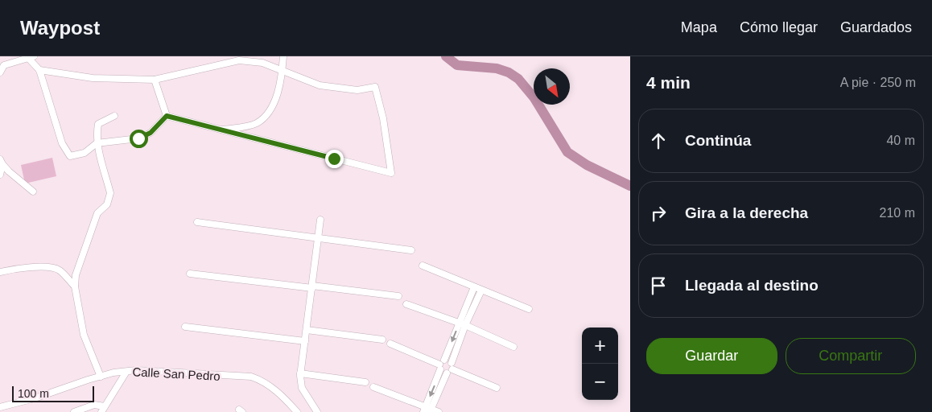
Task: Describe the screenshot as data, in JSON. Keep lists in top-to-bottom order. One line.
{"streets":{"street":["Calle San Pedro"]},"scale_bar":"100 m","north":"bottom right","page":{"header":"Waypost","nav":["Mapa","Cómo llegar","Guardados"],"heading":["4 min","A pie · 250 m"],"list":[["Continúa","40 m"],["Gira a la derecha","210 m"],"Llegada al destino"],"buttons":["Guardar","Compartir"],"map_buttons":["+","−"],"scale":"100 m"}}
